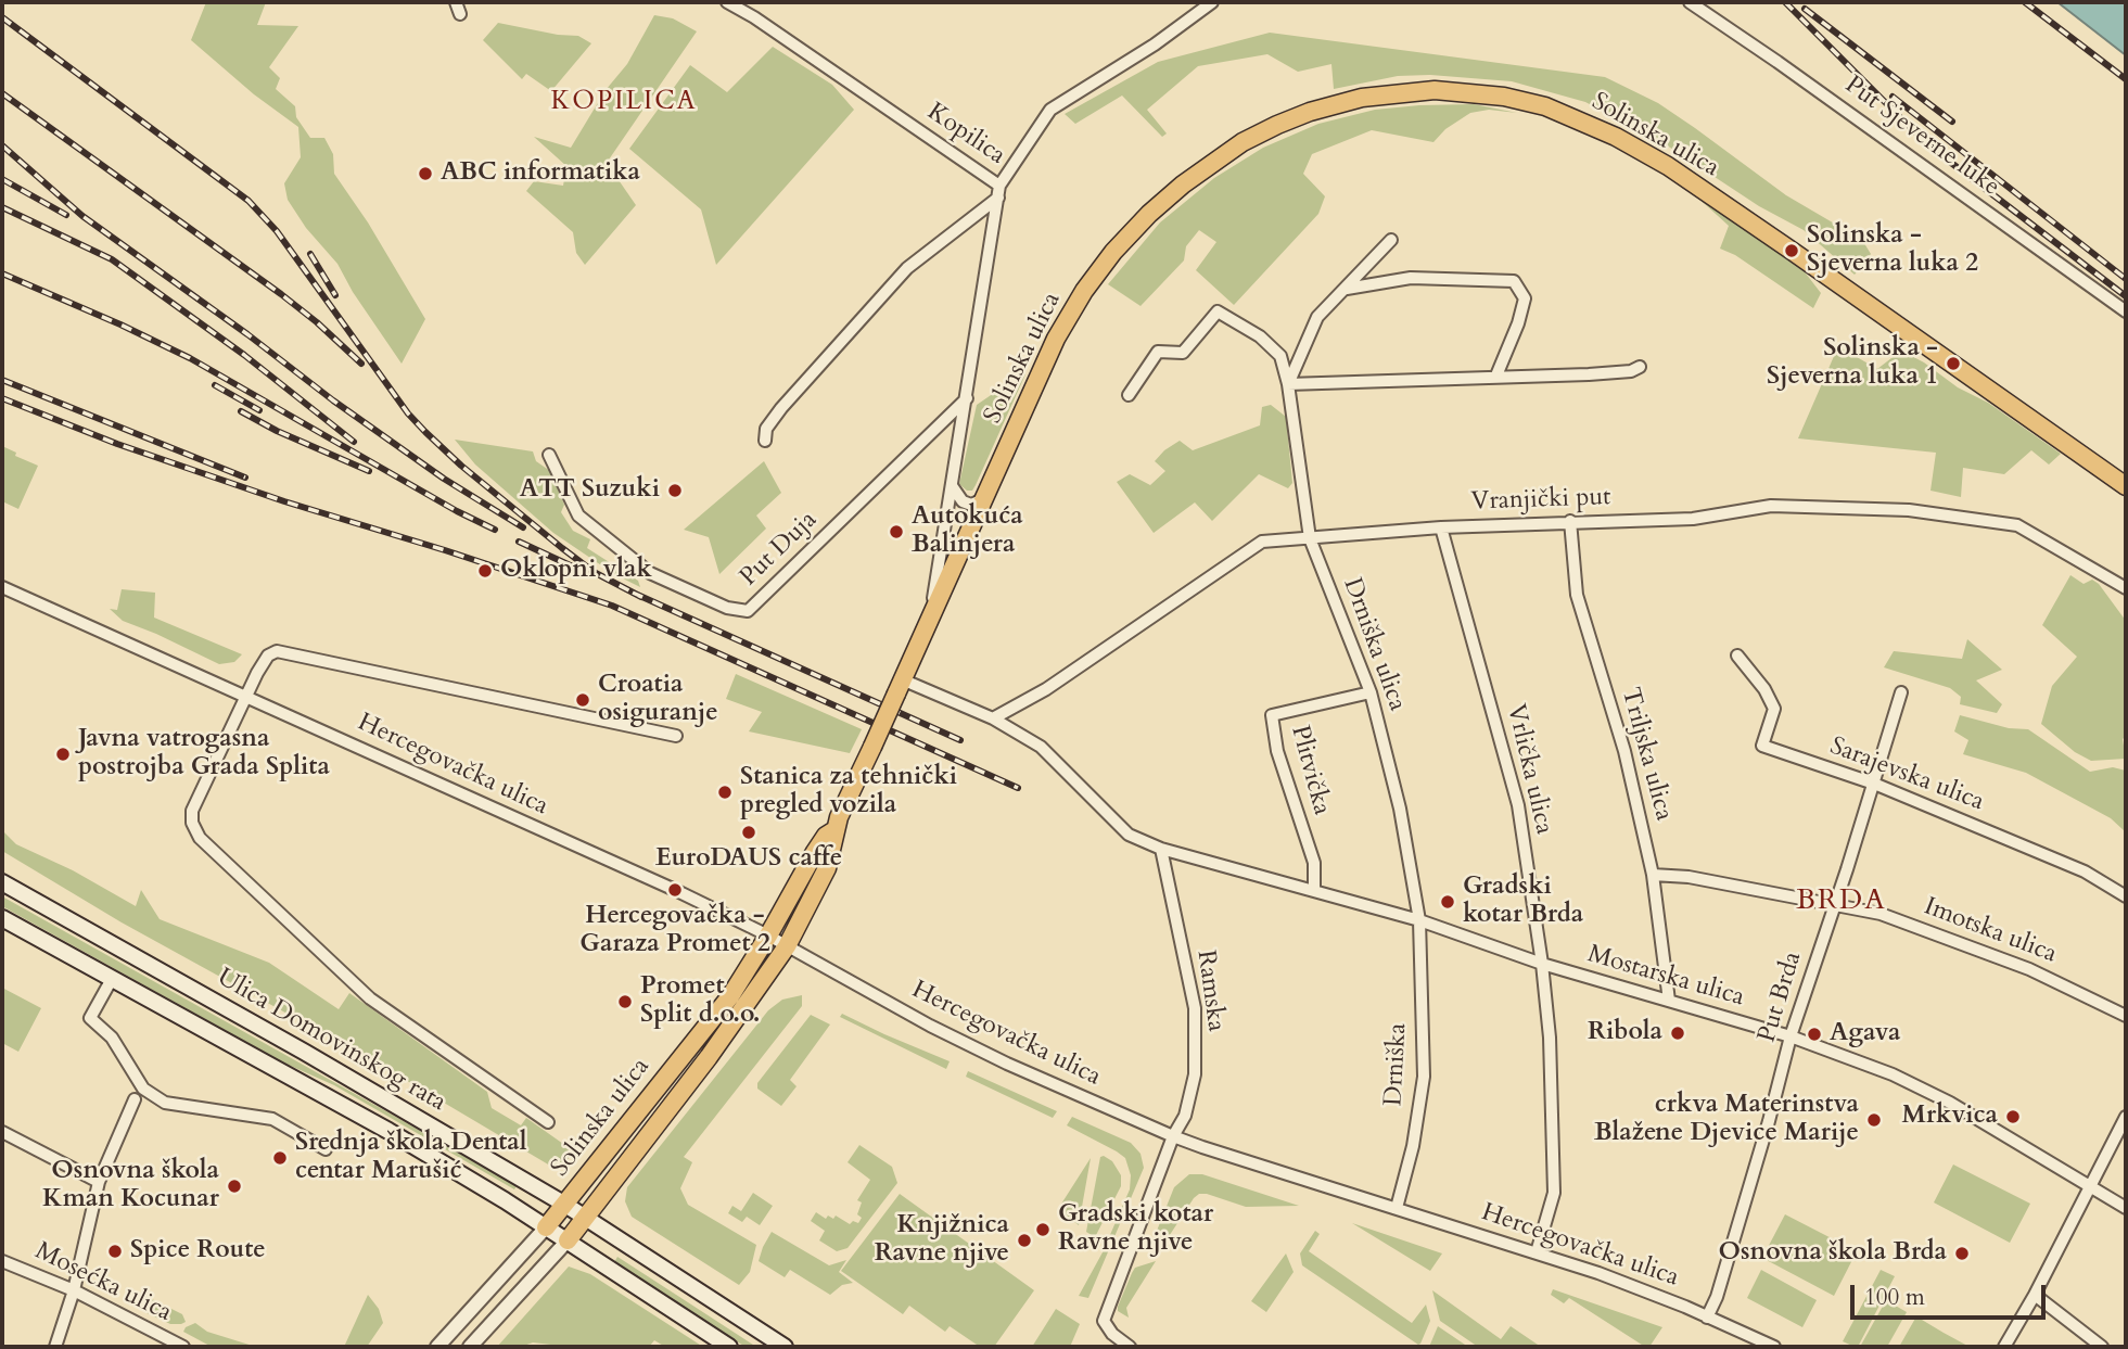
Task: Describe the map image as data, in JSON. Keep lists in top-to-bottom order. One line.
{"streets":{"main road":["Solinska ulica","Ulica Domovinskog rata"],"street":["Kopilica","Put Sjeverne luke","Vranjički put","Put Duja","Drniška ulica","Triljska ulica","Hercegovačka ulica","Vrlička ulica","Plitvička","Sarajevska ulica","Imotska ulica","Mostarska ulica","Ramska","Put Brda","Drniška","Mosećka ulica"]},"crossings":[["Kopilica","Solinska ulica"],["Kopilica","Put Duja"],["Solinska ulica","Hercegovačka ulica"],["Solinska ulica","Mostarska ulica"],["Solinska ulica","Ulica Domovinskog rata"],["Vranjički put","Drniška ulica"],["Vranjički put","Triljska ulica"],["Vranjički put","Vrlička ulica"],["Vranjički put","Mostarska ulica"],["Drniška ulica","Plitvička"],["Drniška ulica","Mostarska ulica"],["Drniška ulica","Drniška"],["Triljska ulica","Imotska ulica"],["Triljska ulica","Mostarska ulica"],["Hercegovačka ulica","Vrlička ulica"],["Hercegovačka ulica","Ramska"],["Hercegovačka ulica","Put Brda"],["Hercegovačka ulica","Drniška"],["Vrlička ulica","Mostarska ulica"],["Plitvička","Mostarska ulica"],["Sarajevska ulica","Put Brda"],["Imotska ulica","Put Brda"],["Mostarska ulica","Ramska"],["Mostarska ulica","Put Brda"],["Mostarska ulica","Drniška"]],"districts":["KOPILICA","BRDA"],"places":["ABC informatika","Solinska - Sjeverna luka 2","Solinska - Sjeverna luka 1","ATT Suzuki","Autokuća Balinjera","Oklopni vlak","Croatia osiguranje","Javna vatrogasna postrojba Grada Splita","Stanica za tehnički pregled vozila","EuroDAUS caffe","Hercegovačka - Garaza Promet 2","Gradski kotar Brda","Promet Split d.o.o.","Ribola","Agava","Mrkvica","crkva Materinstva Blažene Djevice Marije","Srednja škola Dental centar Marušić","Osnovna škola Kman Kocunar","Gradski kotar Ravne njive","Knjižnica Ravne njive","Spice Route","Osnovna škola Brda"],"scale_bar":"100 m"}
